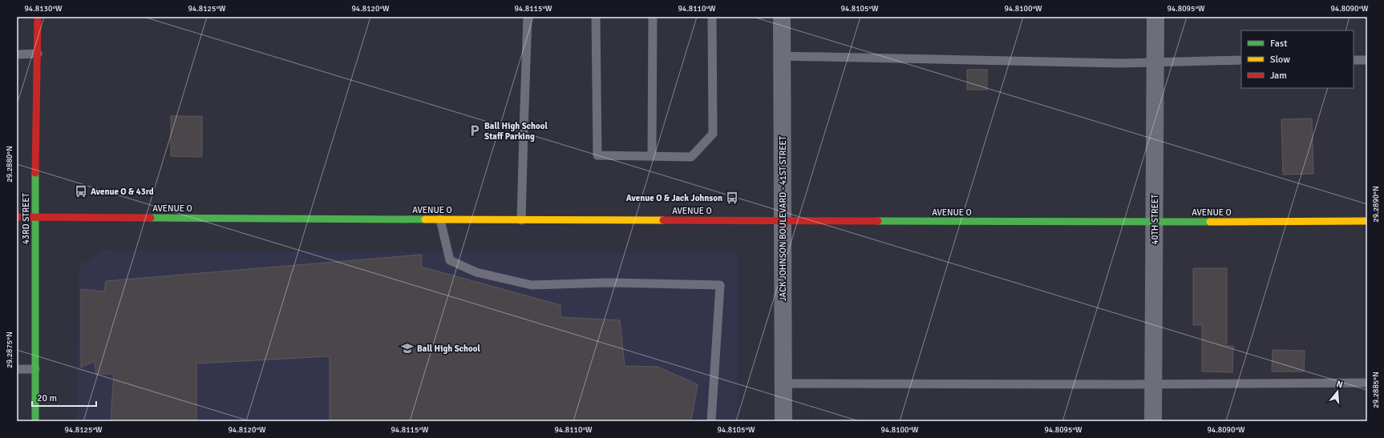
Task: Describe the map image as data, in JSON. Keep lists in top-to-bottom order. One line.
{"streets":{"main road":["AVENUE O","43RD STREET"],"street":["JACK JOHNSON BOULEVARD - 41ST STREET","40TH STREET"]},"crossings":[["AVENUE O","43RD STREET"],["AVENUE O","JACK JOHNSON BOULEVARD - 41ST STREET"],["AVENUE O","40TH STREET"]],"places":{"parking":["Ball High School Staff Parking"],"bus stop":["Avenue O & 43rd","Avenue O & Jack Johnson"],"school or university":["Ball High School"]},"legend":["Fast","Slow","Jam"],"scale_bar":"20 m","north":"top","coordinates":["94.8130°W","94.8125°W","94.8120°W","94.8115°W","94.8110°W","94.8105°W","94.8100°W","94.8095°W","94.8090°W","29.2880°N","29.2890°N","29.2875°N","29.2885°N"]}
